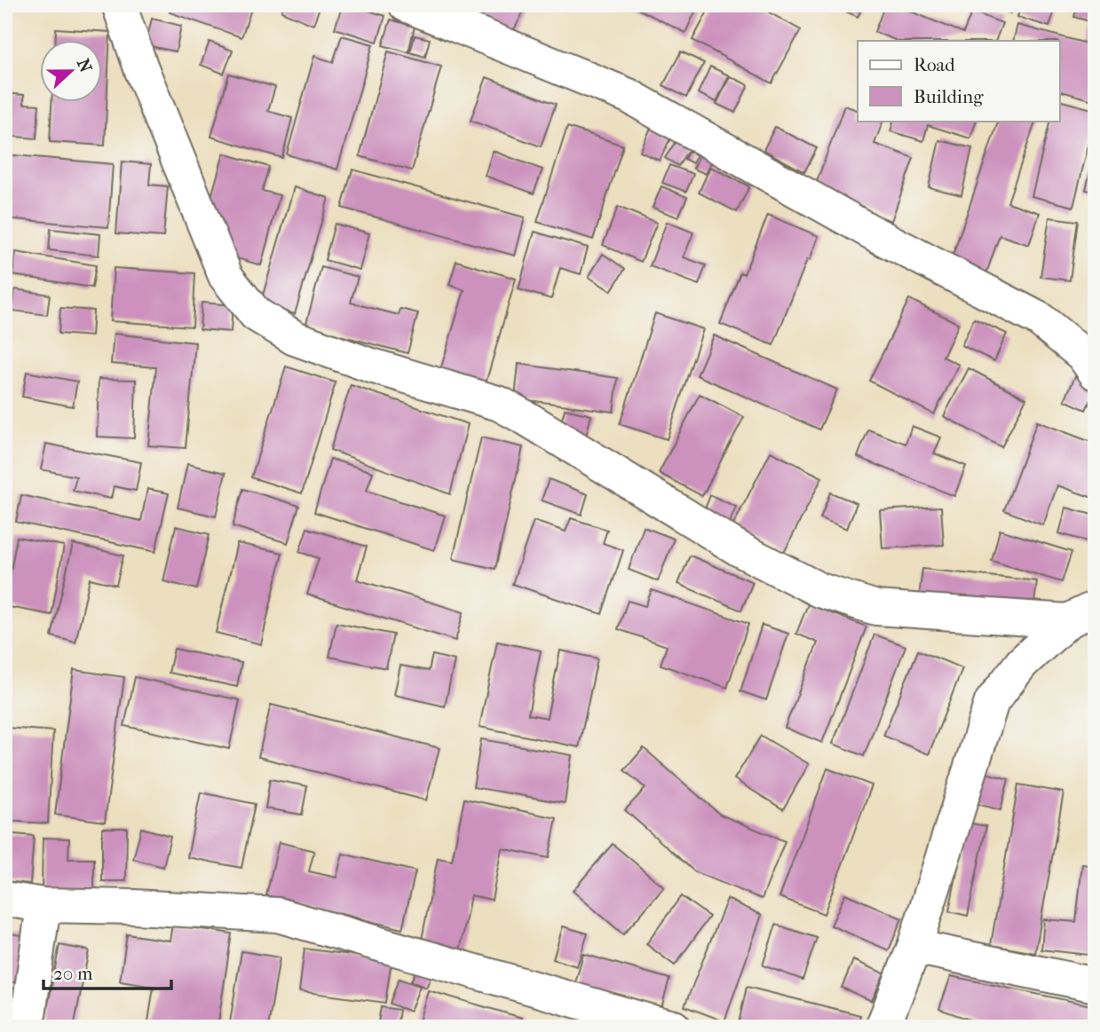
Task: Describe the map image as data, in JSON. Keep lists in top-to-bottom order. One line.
{"legend":["Road","Building"],"scale_bar":"20 m","north":"right"}
